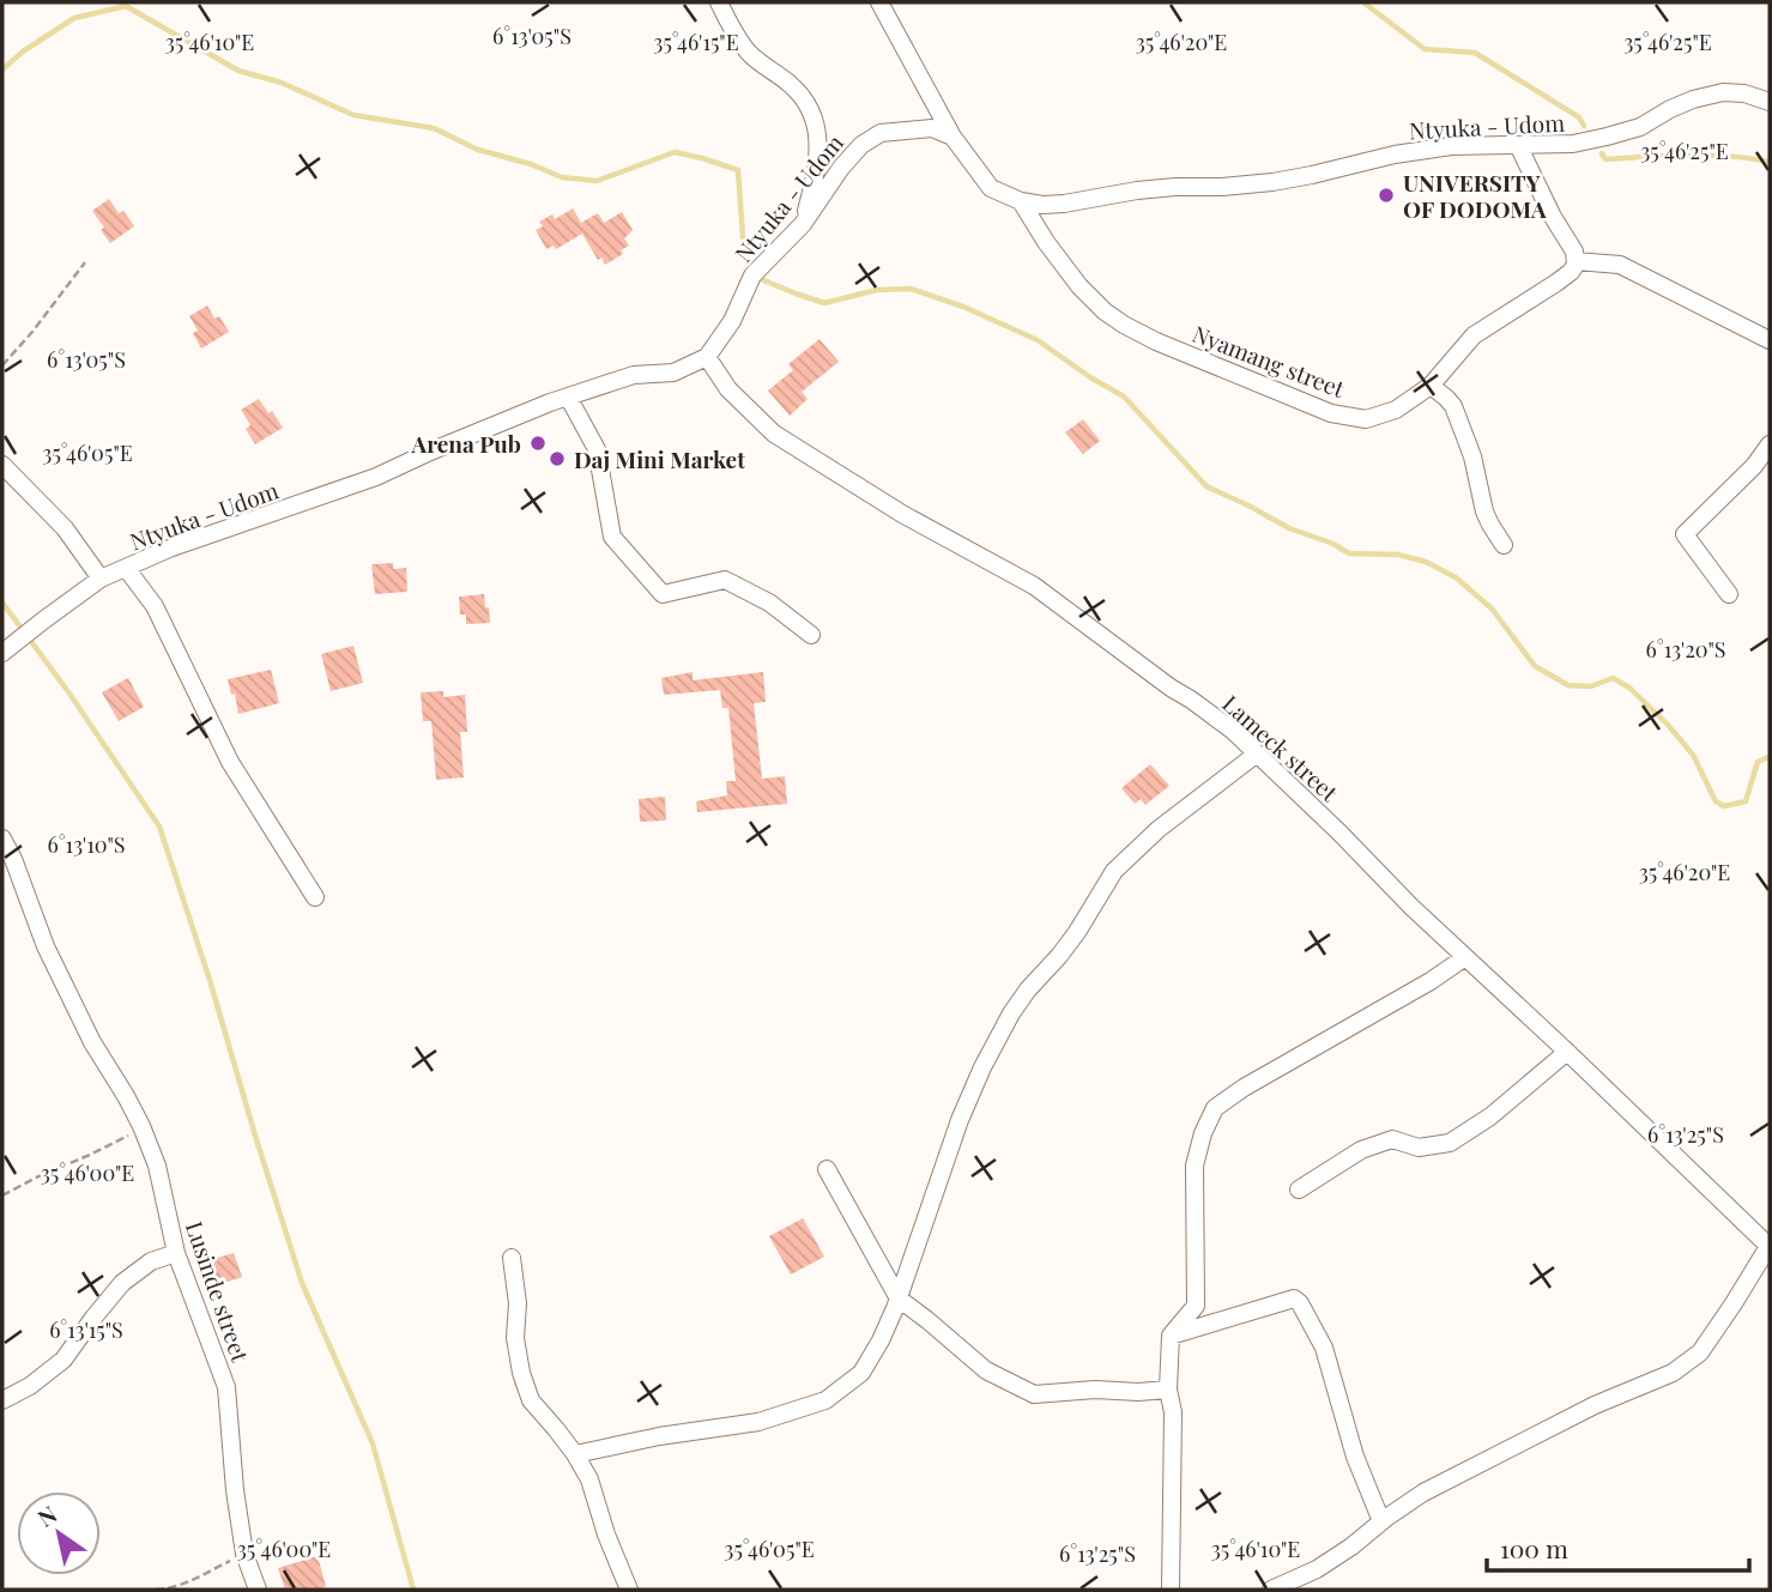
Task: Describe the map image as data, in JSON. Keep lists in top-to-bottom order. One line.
{"streets":{"street":["Ntyuka - Udom","Nyamang street","Lameck street","Lusinde street"]},"crossings":[["Ntyuka - Udom","Nyamang street"],["Ntyuka - Udom","Lameck street"]],"places":["UNIVERSITY OF DODOMA","Arena Pub","Daj Mini Market"],"scale_bar":"100 m","north":"top left","coordinates":["6°13'05\"S","35°46'10\"E","35°46'15\"E","35°46'20\"E","35°46'25\"E","35°46'05\"E","6°13'20\"S","6°13'10\"S","6°13'25\"S","35°46'00\"E","6°13'15\"S"]}
